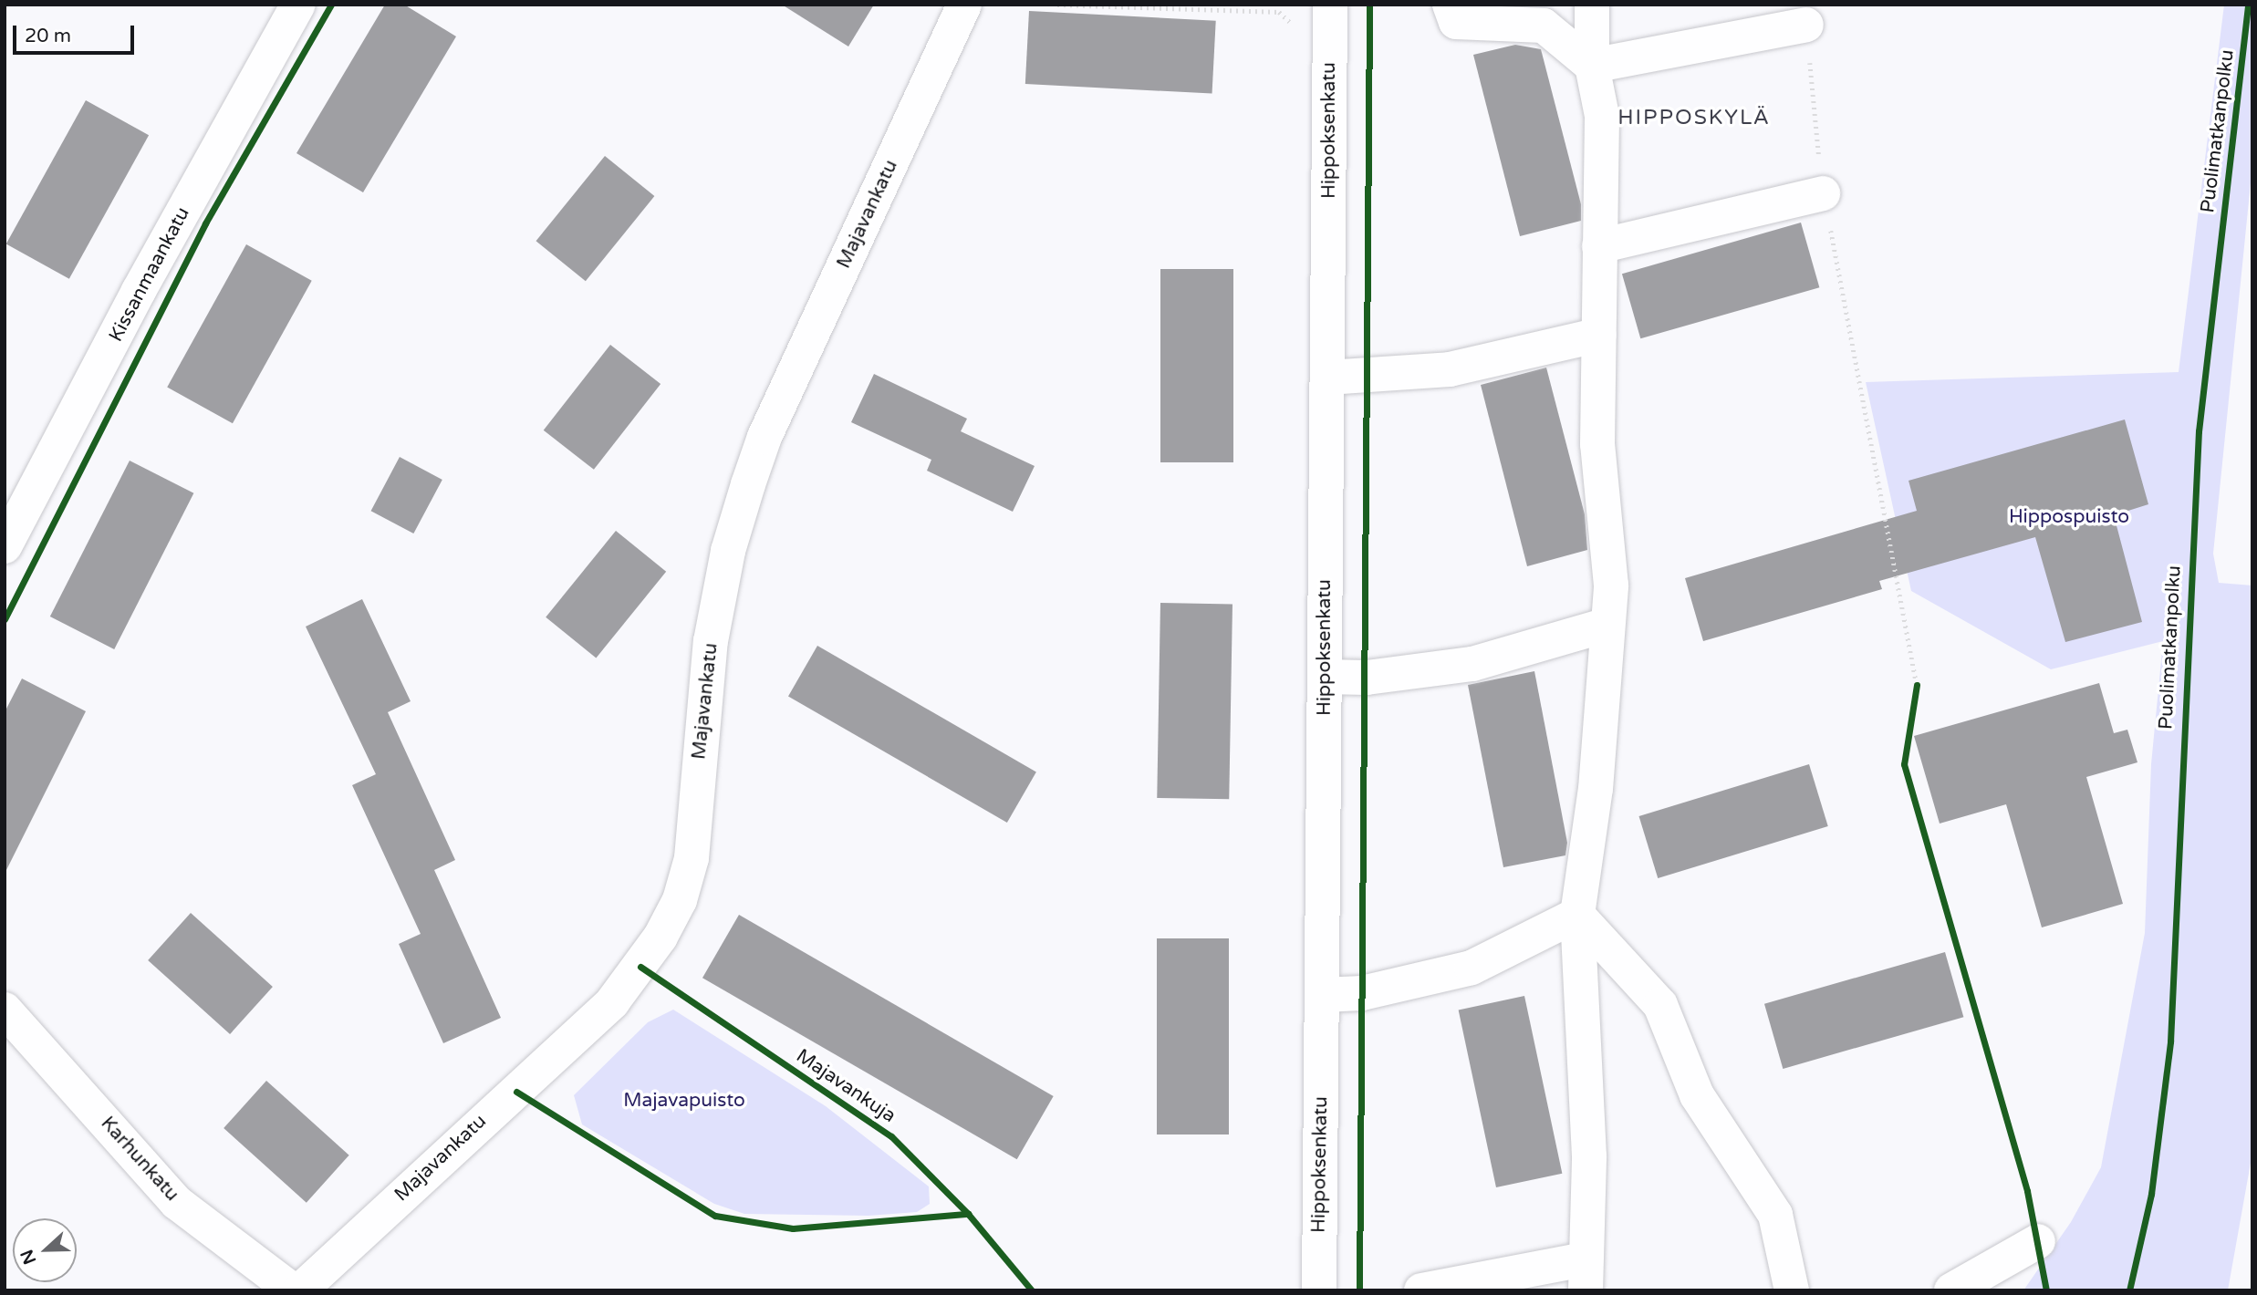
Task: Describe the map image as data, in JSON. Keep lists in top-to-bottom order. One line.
{"streets":{"street":["Hippoksenkatu","Majavankatu","Kissanmaankatu","Karhunkatu"],"cycle path":["Puolimatkanpolku","Majavankuja"]},"districts":["HIPPOSKYLÄ"],"parks":["Hippospuisto","Majavapuisto"],"scale_bar":"20 m","north":"left"}
